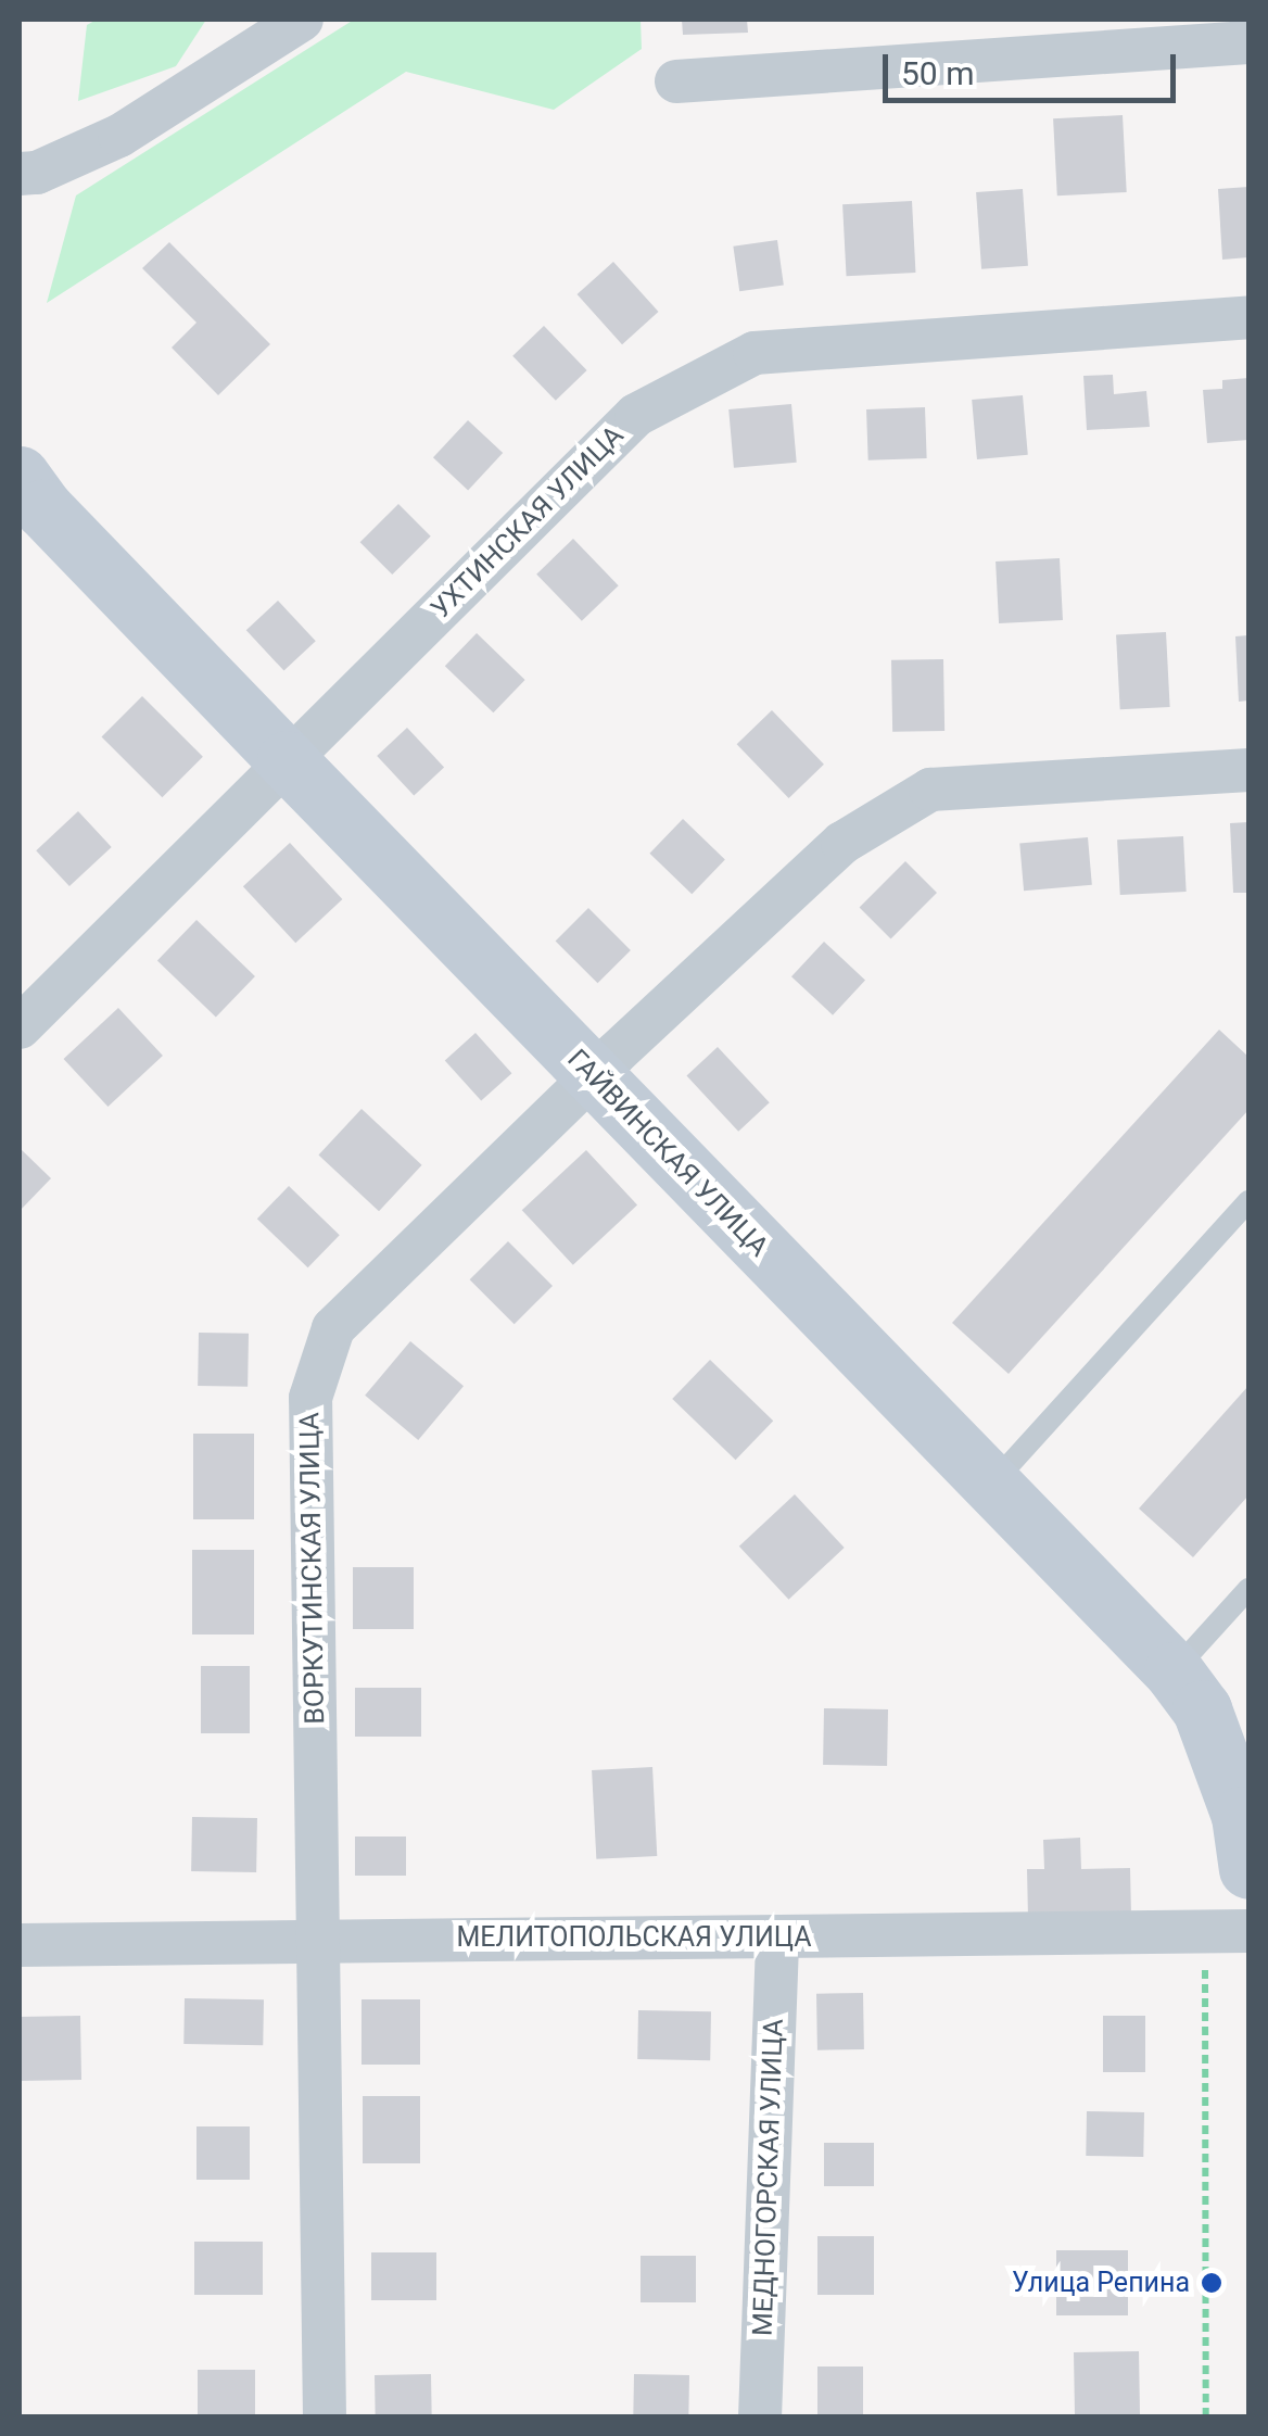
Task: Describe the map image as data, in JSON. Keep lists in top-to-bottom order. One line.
{"streets":{"main road":["ГАЙВИНСКАЯ УЛИЦА"],"street":["УХТИНСКАЯ УЛИЦА","ВОРКУТИНСКАЯ УЛИЦА","МЕЛИТОПОЛЬСКАЯ УЛИЦА","МЕДНОГОРСКАЯ УЛИЦА"]},"crossings":[["УХТИНСКАЯ УЛИЦА","ГАЙВИНСКАЯ УЛИЦА"],["ГАЙВИНСКАЯ УЛИЦА","ВОРКУТИНСКАЯ УЛИЦА"],["ВОРКУТИНСКАЯ УЛИЦА","МЕЛИТОПОЛЬСКАЯ УЛИЦА"],["МЕЛИТОПОЛЬСКАЯ УЛИЦА","МЕДНОГОРСКАЯ УЛИЦА"]],"places":["Улица Репина"],"scale_bar":"50 m"}
